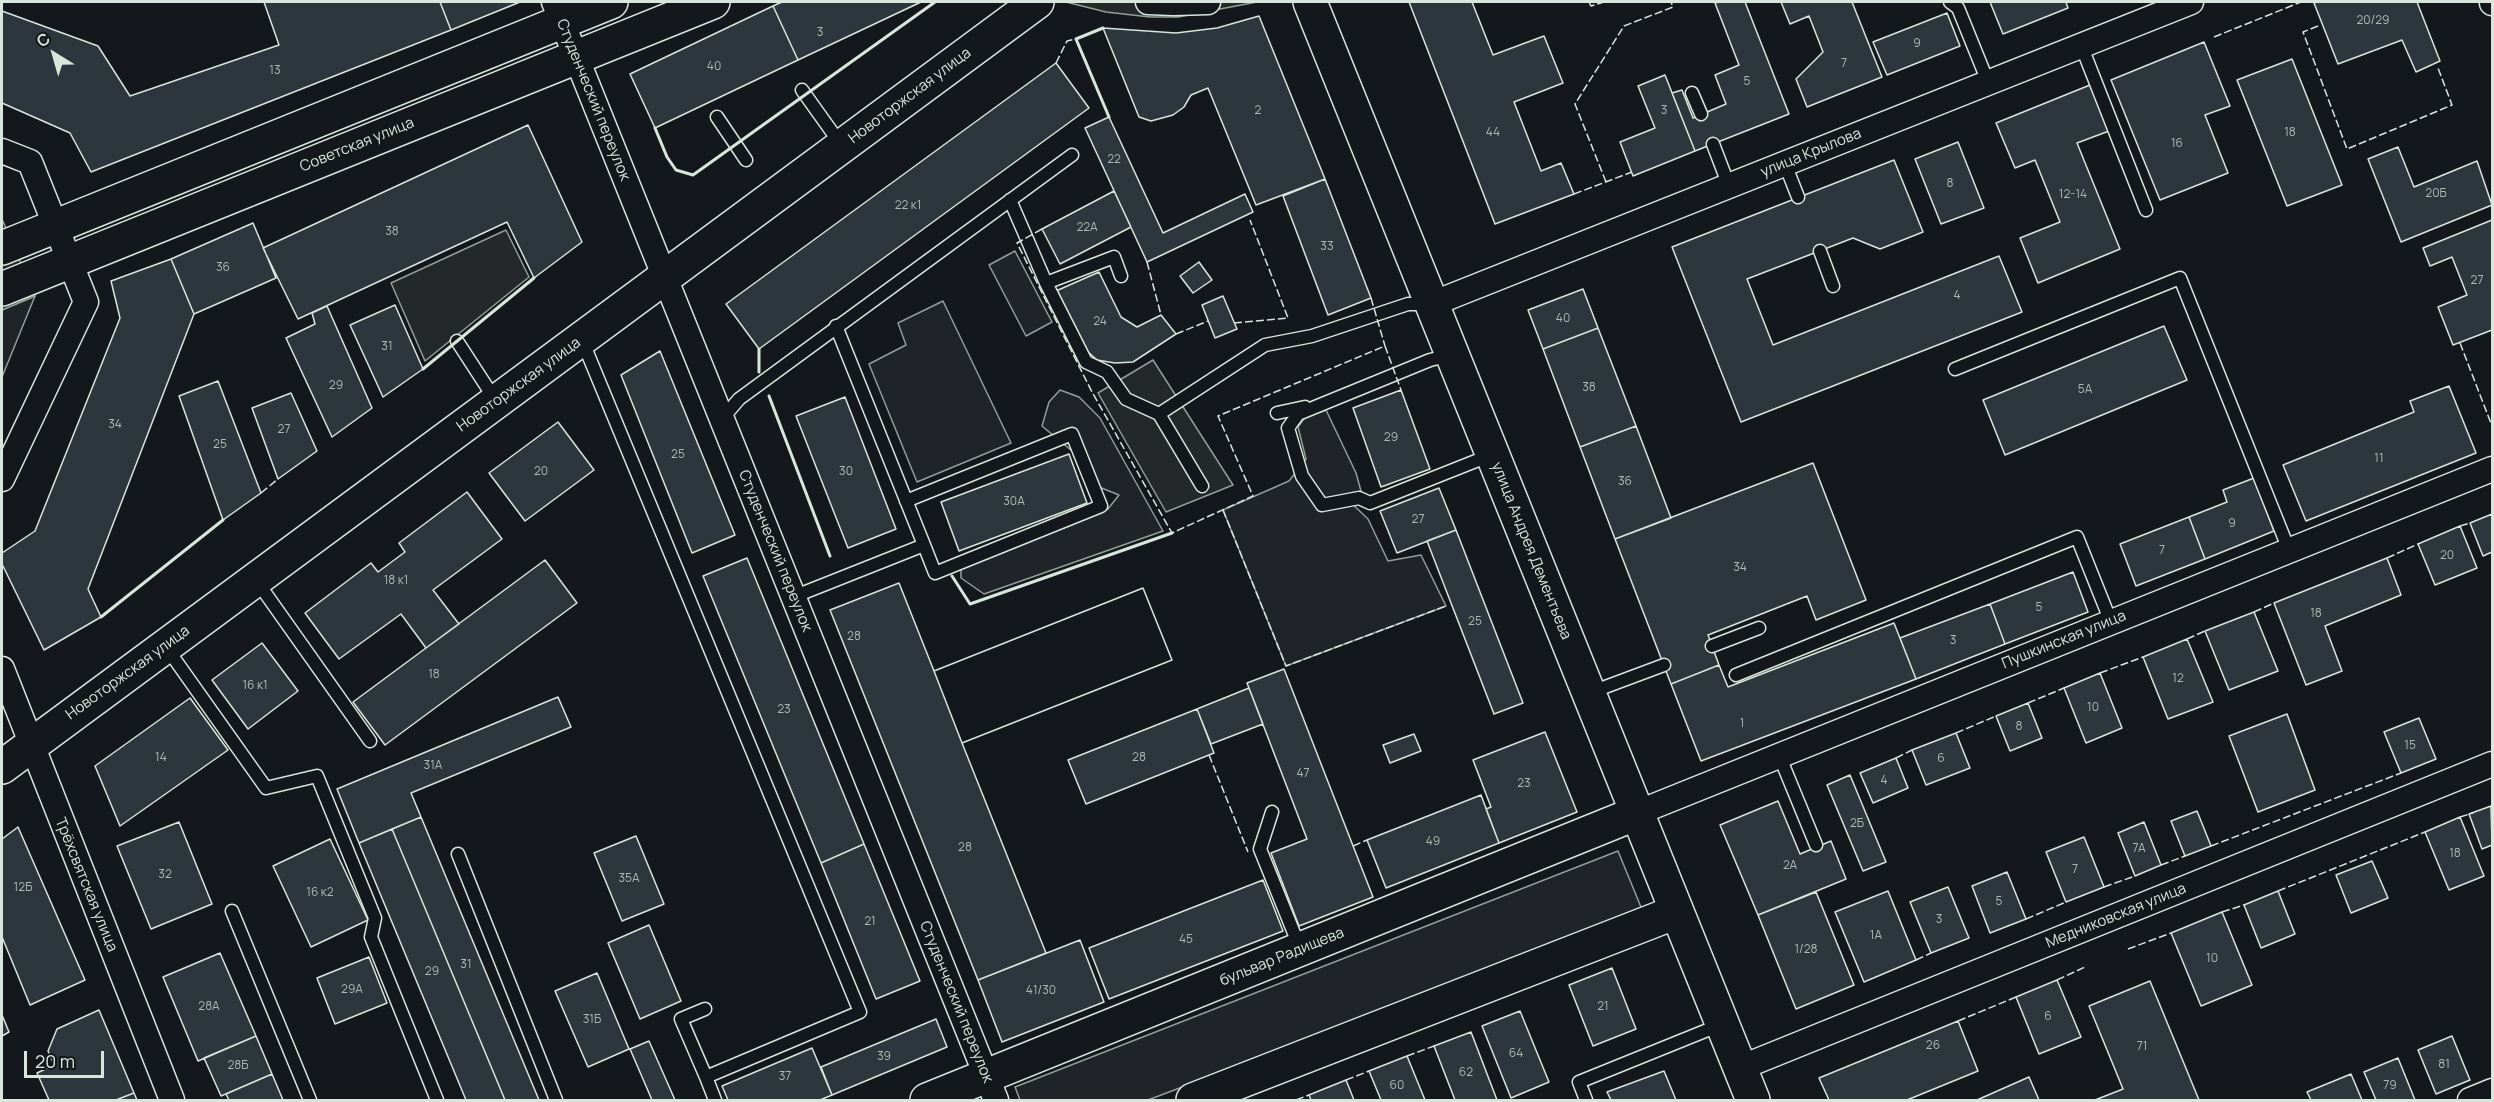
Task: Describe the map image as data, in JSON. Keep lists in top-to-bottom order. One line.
{"streets":{"main road":["Новоторжская улица","Советская улица","улица Андрея Дементьева","бульвар Радищева"],"street":["Студенческий переулок","улица Крылова","Пушкинская улица","Трёхсвятская улица","Медниковская улица"]},"crossings":[["Новоторжская улица","Студенческий переулок"],["Новоторжская улица","Трёхсвятская улица"],["Студенческий переулок","Советская улица"],["Студенческий переулок","бульвар Радищева"],["улица Крылова","улица Андрея Дементьева"],["улица Андрея Дементьева","Пушкинская улица"],["улица Андрея Дементьева","Медниковская улица"],["улица Андрея Дементьева","бульвар Радищева"],["Пушкинская улица","бульвар Радищева"]],"house_numbers":["20/29","3","9","7","40","13","5","2","3","44","18","16","22","8","20Б","12-14","22 к1","22А","38","33","36","27","4","40","24","31","29","38","5А","34","27","29","25","25","11","20","30","36","30А","27","9","7","20","34","18 к1","5","18","25","28","3","18","12","16 к1","10","23","1","8","15","14","28","6","31А","47","4","23","2Б","49","28","7А","18","2А","7","32","35А","12Б","16 к2","5","3","21","1А","45","1/28","10","31","29","29А","41/30","28А","21","6","31Б","26","71","64","39","81","28Б","62","37","60","79"],"scale_bar":"20 m","north":"top left"}
